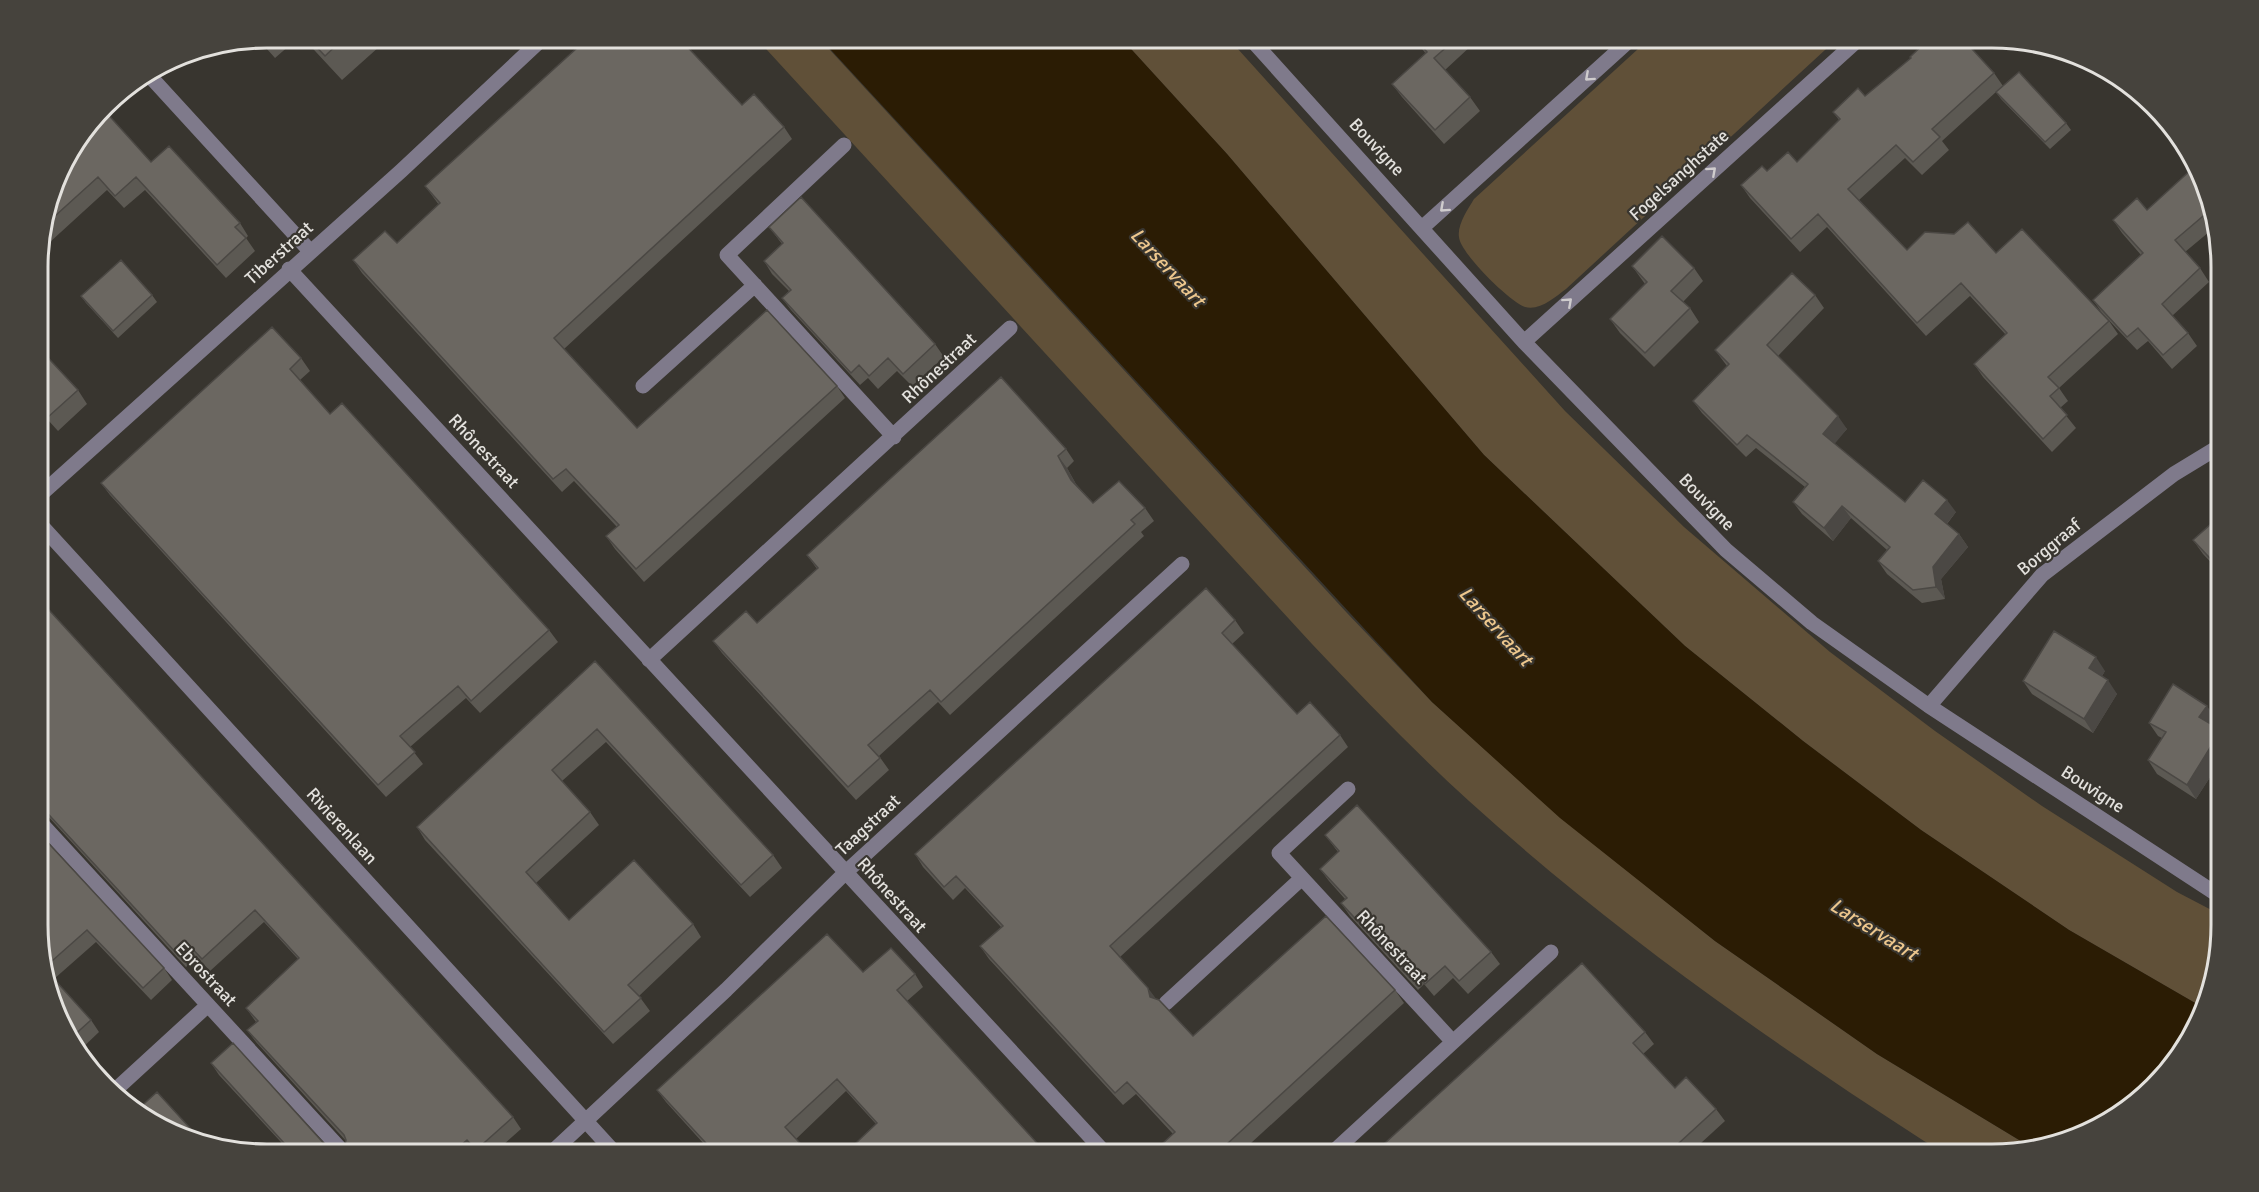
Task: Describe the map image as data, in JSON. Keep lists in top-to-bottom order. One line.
{"streets":{"street":["Bouvigne","Fogelsanghstate","Tiberstraat","Rhônestraat","Borggraaf","Taagstraat","Rivierenlaan","Ebrostraat"]},"crossings":[["Bouvigne","Fogelsanghstate"],["Bouvigne","Borggraaf"],["Tiberstraat","Rhônestraat"],["Rhônestraat","Taagstraat"],["Taagstraat","Rivierenlaan"]],"one_way":["Fogelsanghstate"],"water":["Larservaart"]}
